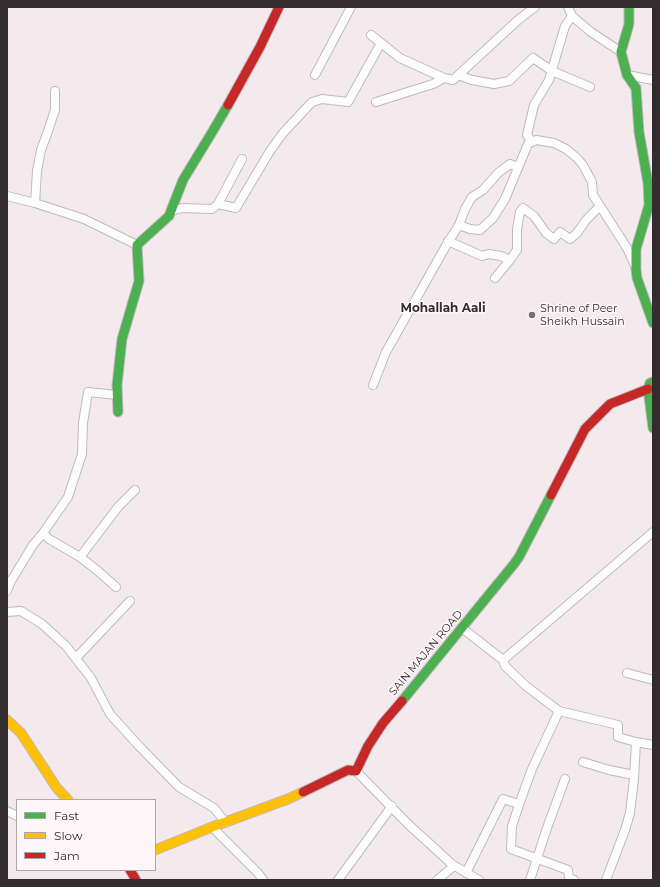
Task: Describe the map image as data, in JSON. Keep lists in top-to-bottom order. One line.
{"streets":{"street":["SAIN MAJAN ROAD"]},"districts":["Mohallah Aali"],"places":["Shrine of Peer Sheikh Hussain"],"legend":["Fast","Slow","Jam"]}
